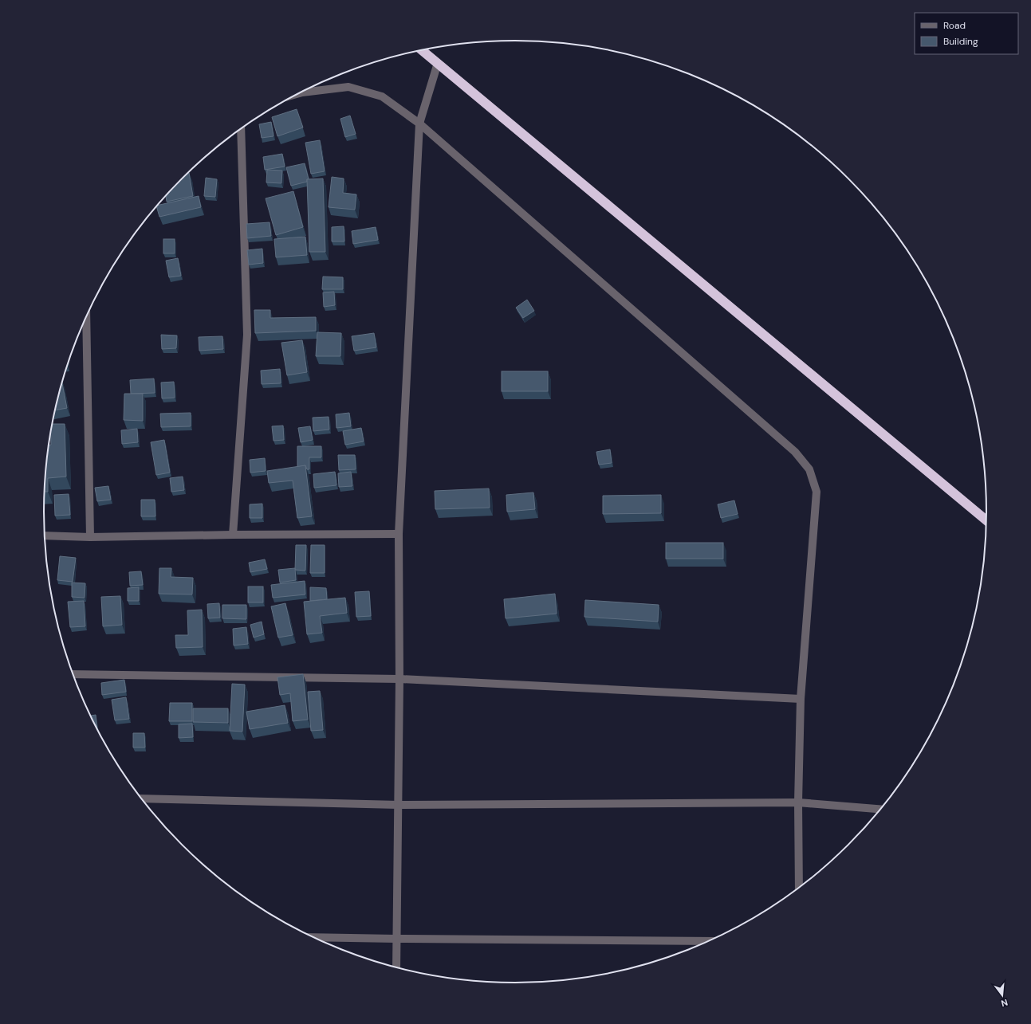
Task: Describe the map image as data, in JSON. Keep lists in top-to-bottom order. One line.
{"legend":["Road","Building"],"north":"bottom"}
